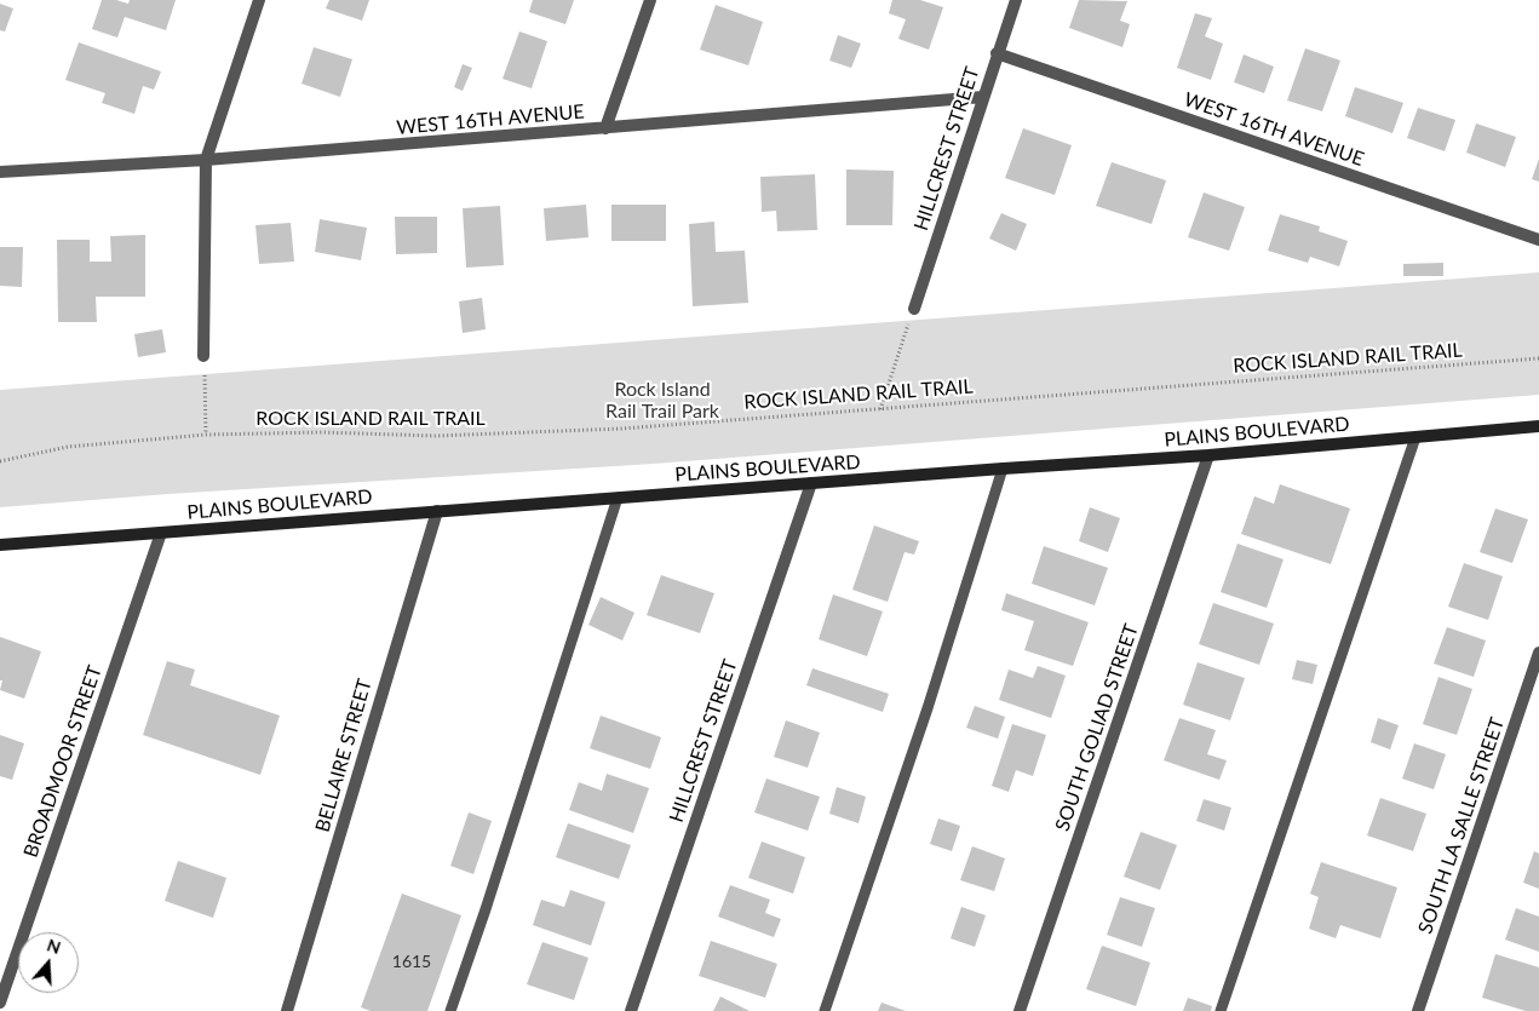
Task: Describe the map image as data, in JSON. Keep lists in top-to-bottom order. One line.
{"streets":{"main road":["PLAINS BOULEVARD"],"street":["WEST 16TH AVENUE","HILLCREST STREET","SOUTH GOLIAD STREET","BELLAIRE STREET","BROADMOOR STREET","SOUTH LA SALLE STREET"],"path":["ROCK ISLAND RAIL TRAIL"]},"crossings":[["WEST 16TH AVENUE","HILLCREST STREET"],["HILLCREST STREET","PLAINS BOULEVARD"],["PLAINS BOULEVARD","SOUTH GOLIAD STREET"],["PLAINS BOULEVARD","BELLAIRE STREET"],["PLAINS BOULEVARD","BROADMOOR STREET"]],"parks":["Rock Island Rail Trail Park"],"house_numbers":["1615"],"north":"top"}
